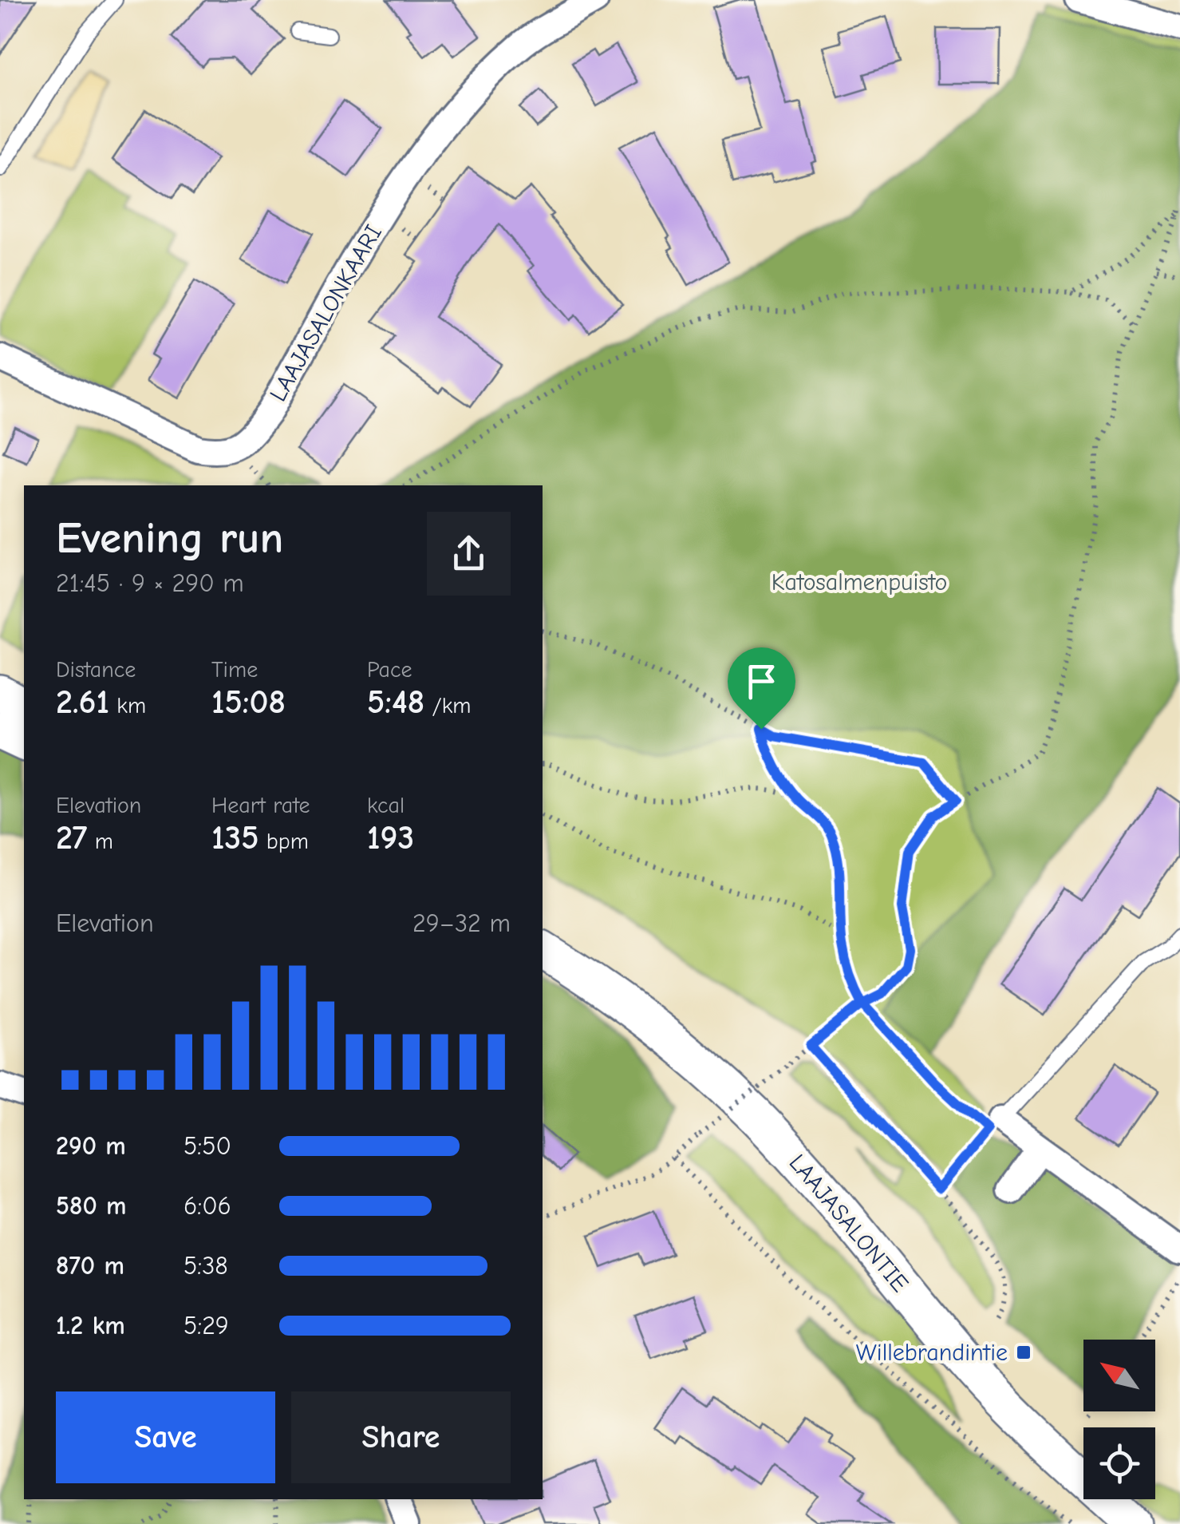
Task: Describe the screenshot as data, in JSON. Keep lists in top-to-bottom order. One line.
{"streets":{"main road":["LAAJASALONTIE"],"street":["LAAJASALONKAARI"]},"parks":["Katosalmenpuisto"],"places":{"transit":["Willebrandintie"]},"north":"top left","page":{"heading":["Evening run","21:45 · 9 × 290 m"],"stats":[["Distance","2.61 km"],["Time","15:08"],["Pace","5:48 /km"],["Elevation","27 m"],["Heart rate","135 bpm"],["kcal","193"]],"chart":["Elevation","29–32 m"],"list":[{"name":"290 m","note":"5:50"},{"name":"580 m","note":"6:06"},{"name":"870 m","note":"5:38"},{"name":"1.2 km","note":"5:29"}],"buttons":["Save","Share"]}}
